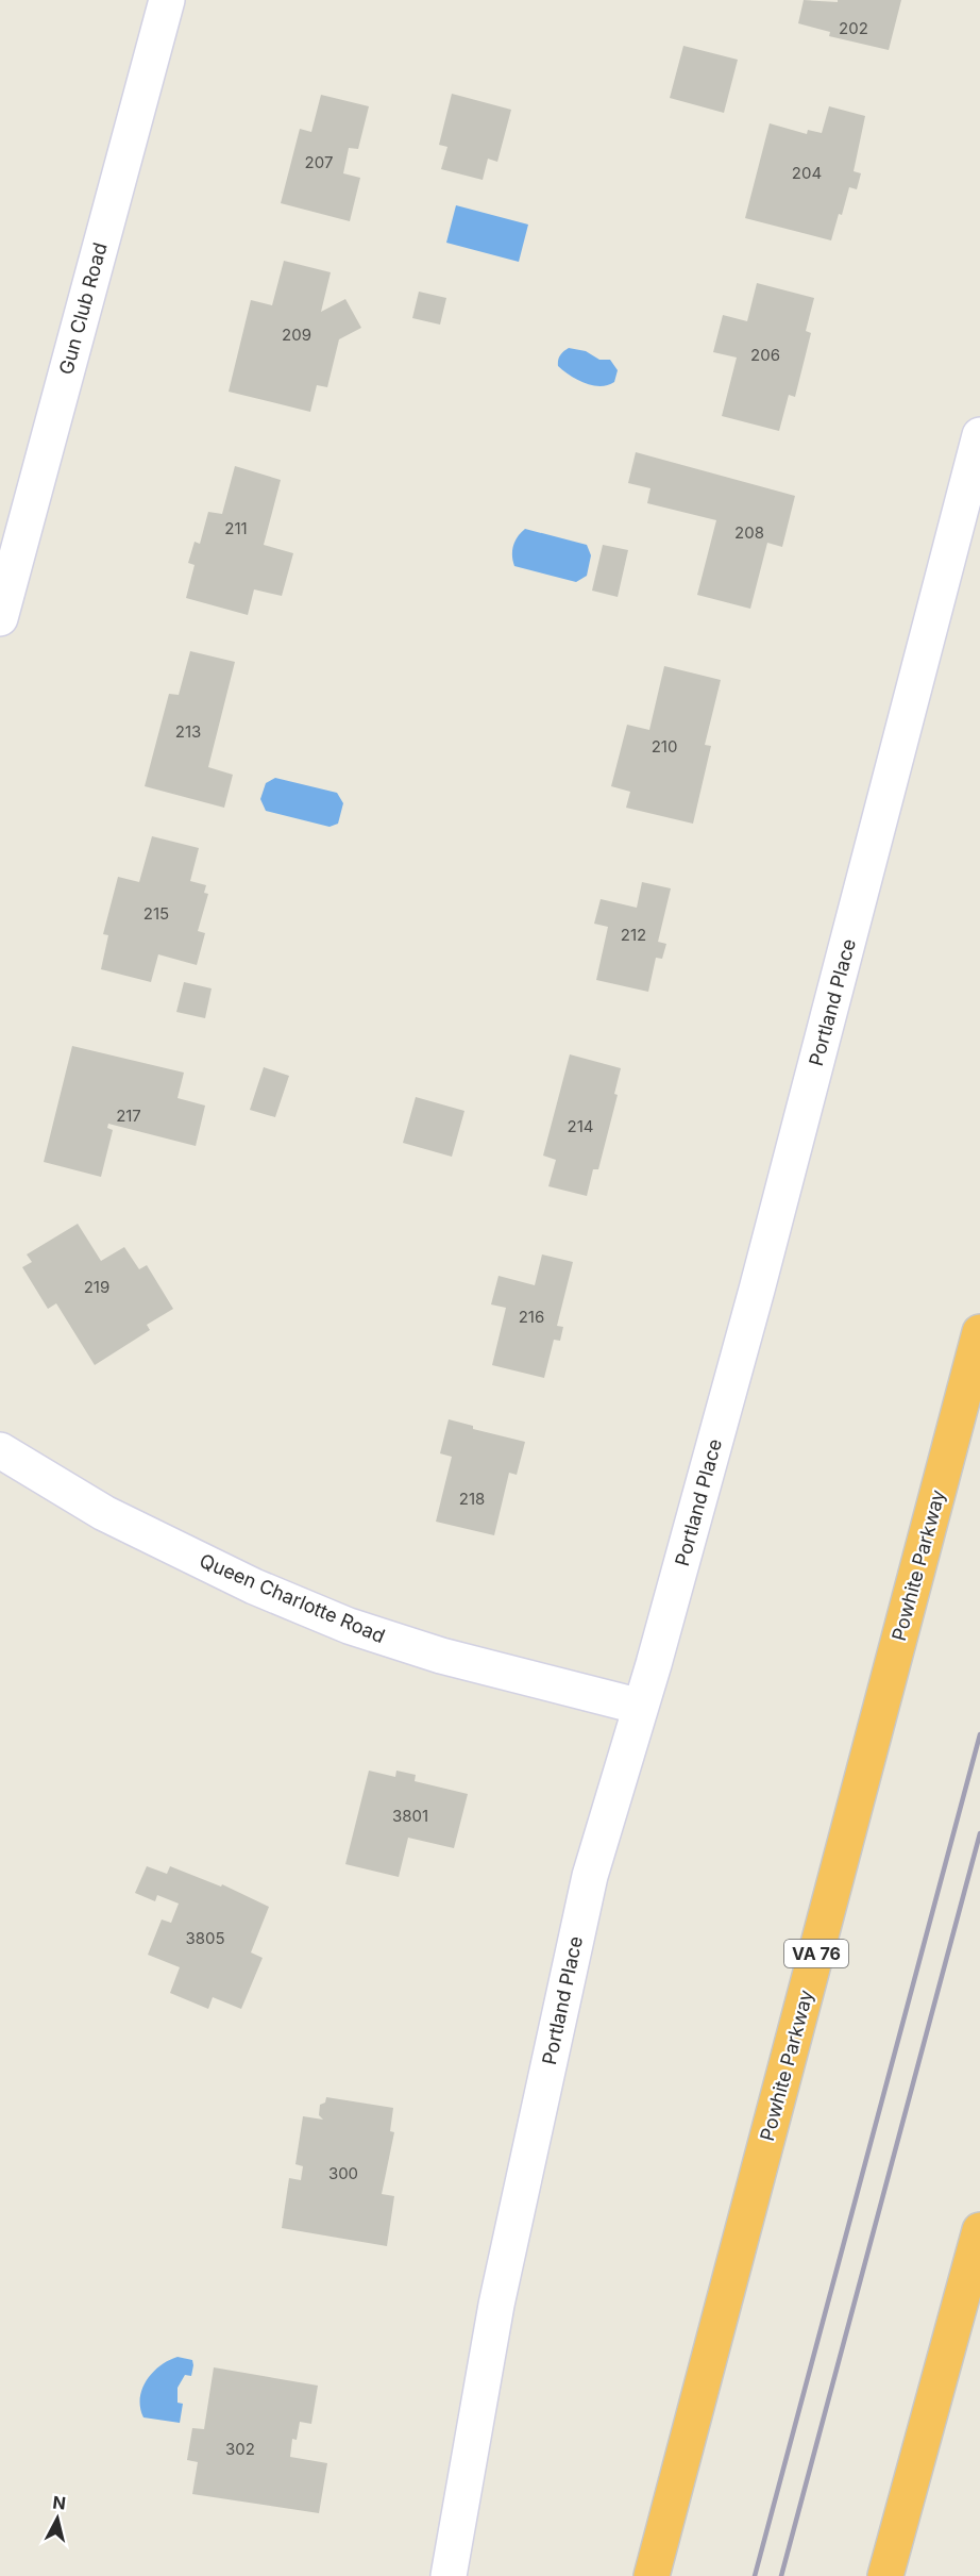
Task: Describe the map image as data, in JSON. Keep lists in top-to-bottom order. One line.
{"streets":{"highway":["Powhite Parkway","VA 76"],"street":["Gun Club Road","Portland Place","Queen Charlotte Road"]},"crossings":[["Portland Place","Queen Charlotte Road"]],"house_numbers":["202","207","204","209","206","211","208","213","210","215","212","217","214","219","216","218","3801","3805","300","302"],"north":"top"}
